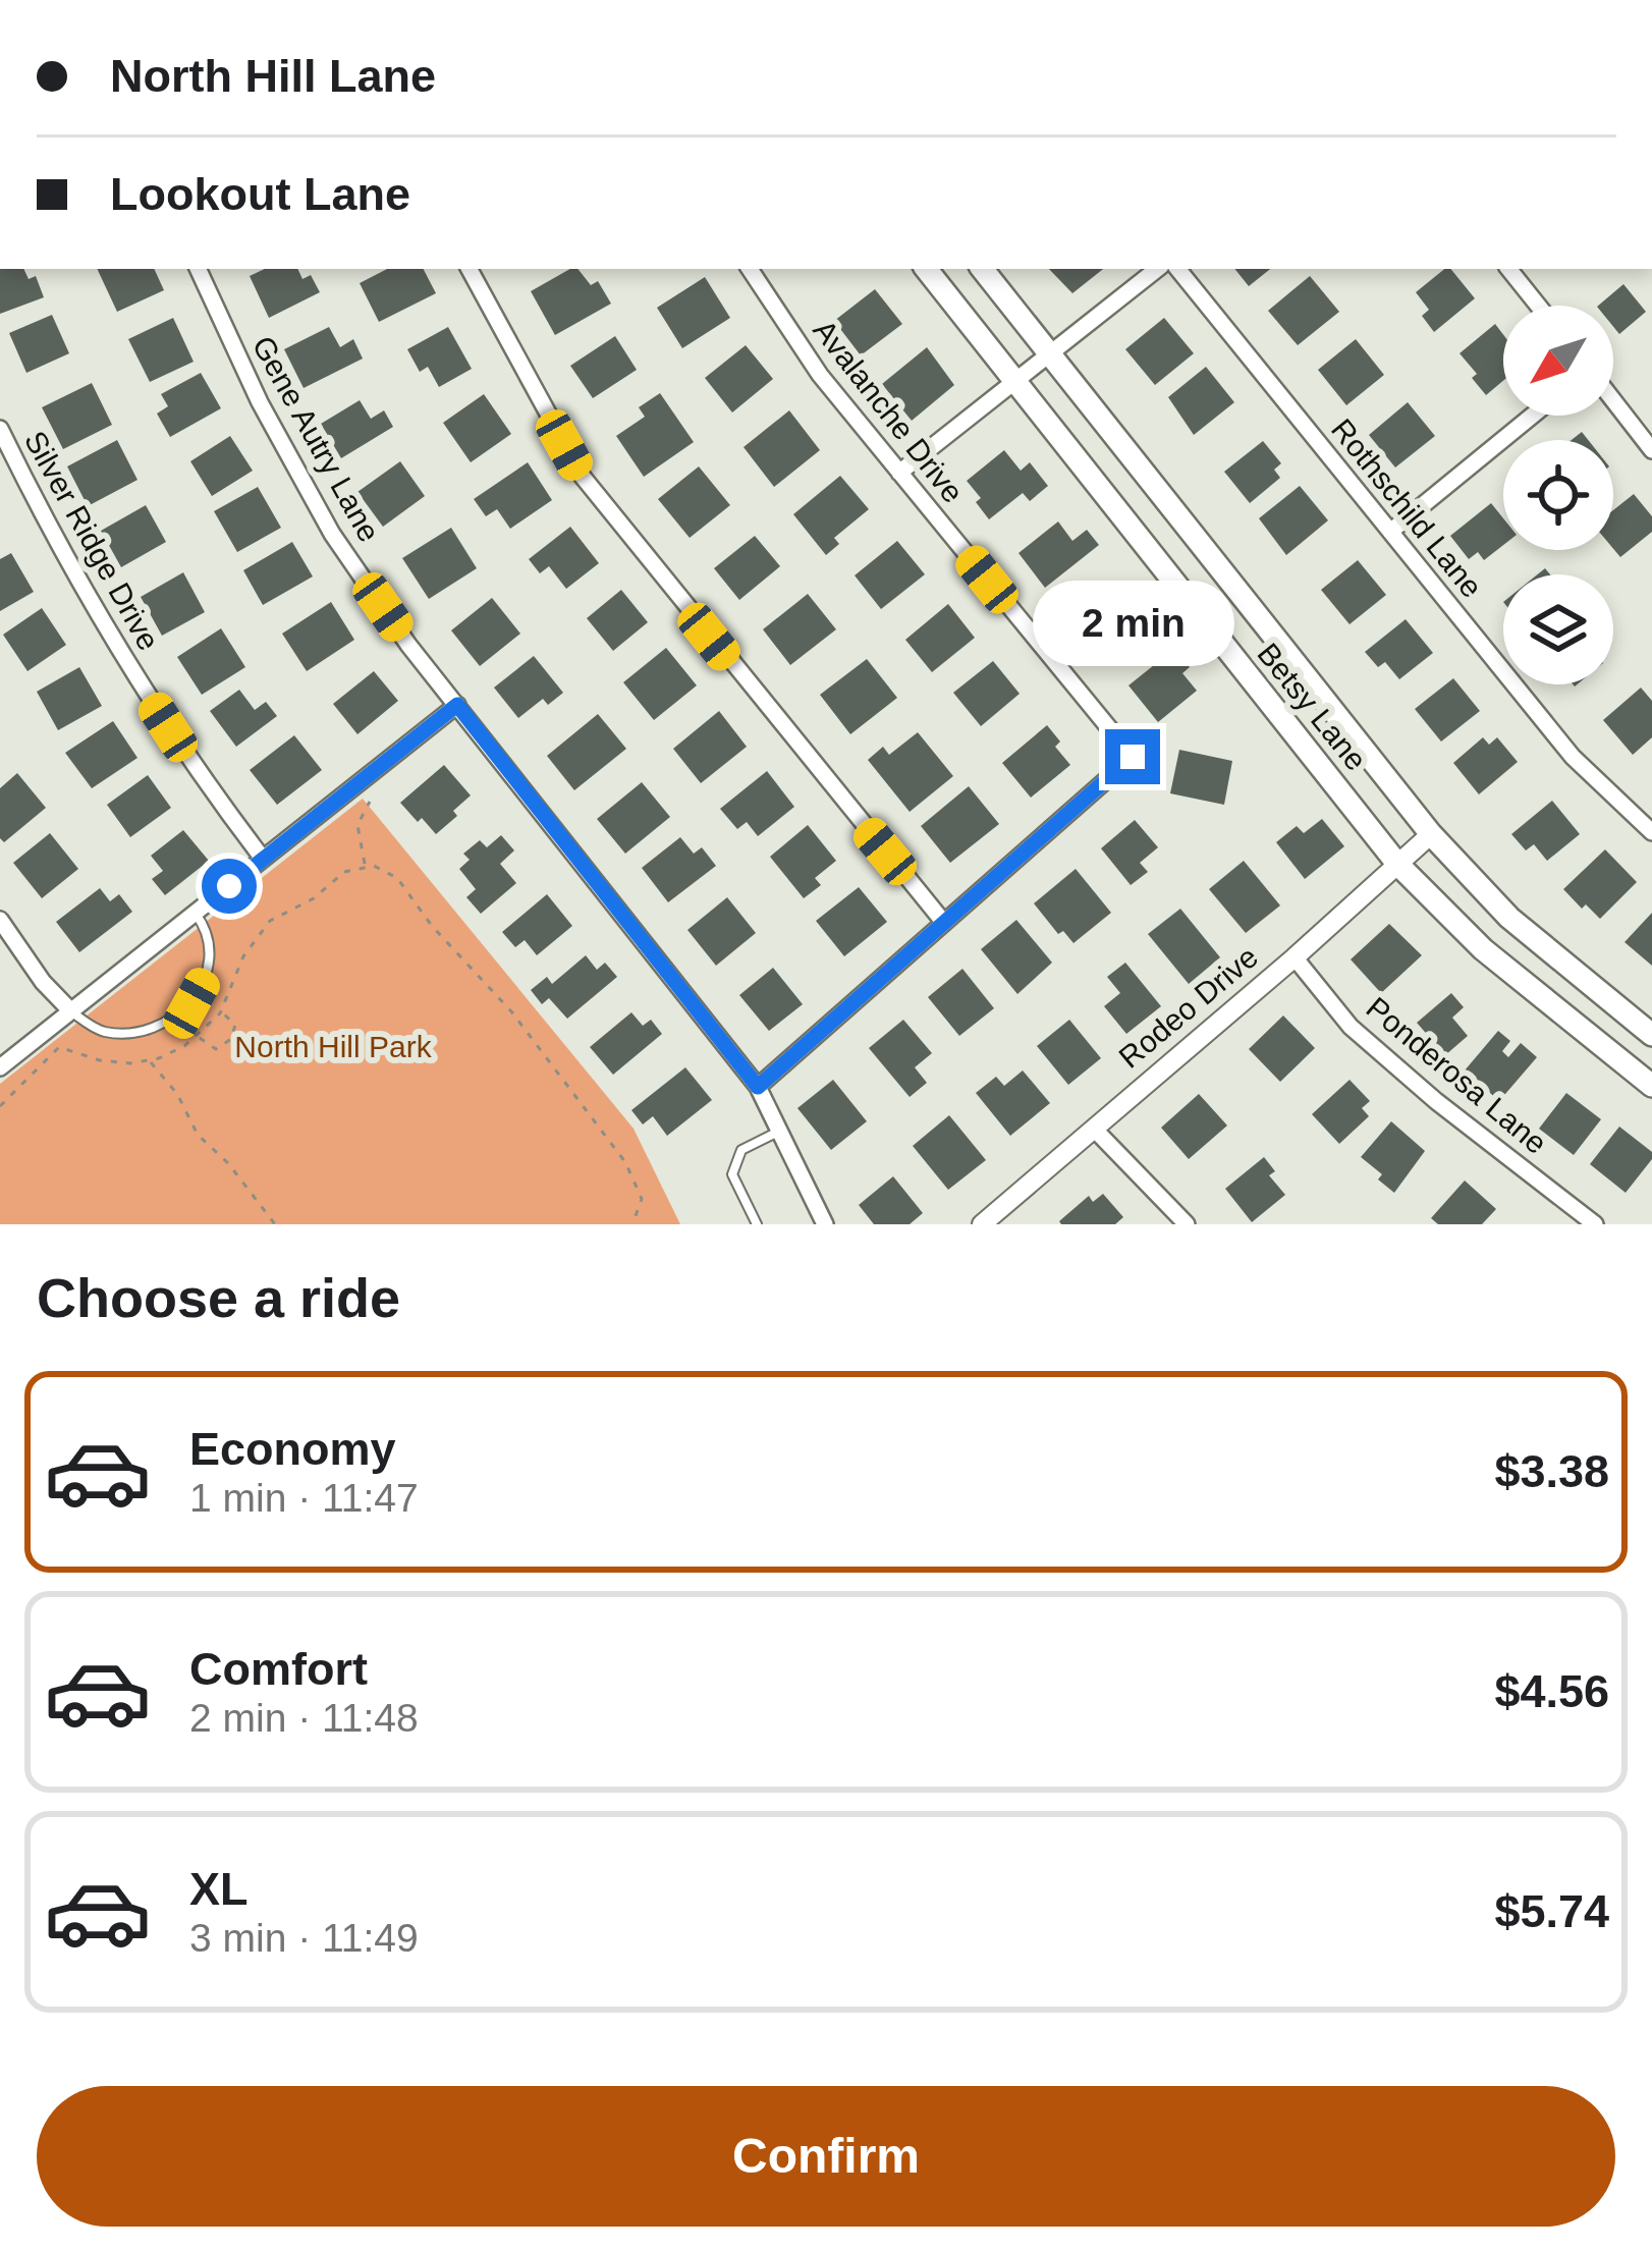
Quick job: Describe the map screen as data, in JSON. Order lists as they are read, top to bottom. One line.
{"streets":{"main road":["Betsy Lane"],"street":["Avalanche Drive","Gene Autry Lane","Rothschild Lane","Silver Ridge Drive","Rodeo Drive","Ponderosa Lane"]},"crossings":[["Betsy Lane","Rodeo Drive"],["Rodeo Drive","Ponderosa Lane"]],"parks":["North Hill Park"],"north":"bottom left","page":{"banner":["North Hill Lane","Lookout Lane"],"bubble":"2 min","heading":"Choose a ride","list":[{"name":"Economy","note":"1 min · 11:47","value":"$3.38"},{"name":"Comfort","note":"2 min · 11:48","value":"$4.56"},{"name":"XL","note":"3 min · 11:49","value":"$5.74"}],"buttons":"Confirm"}}
